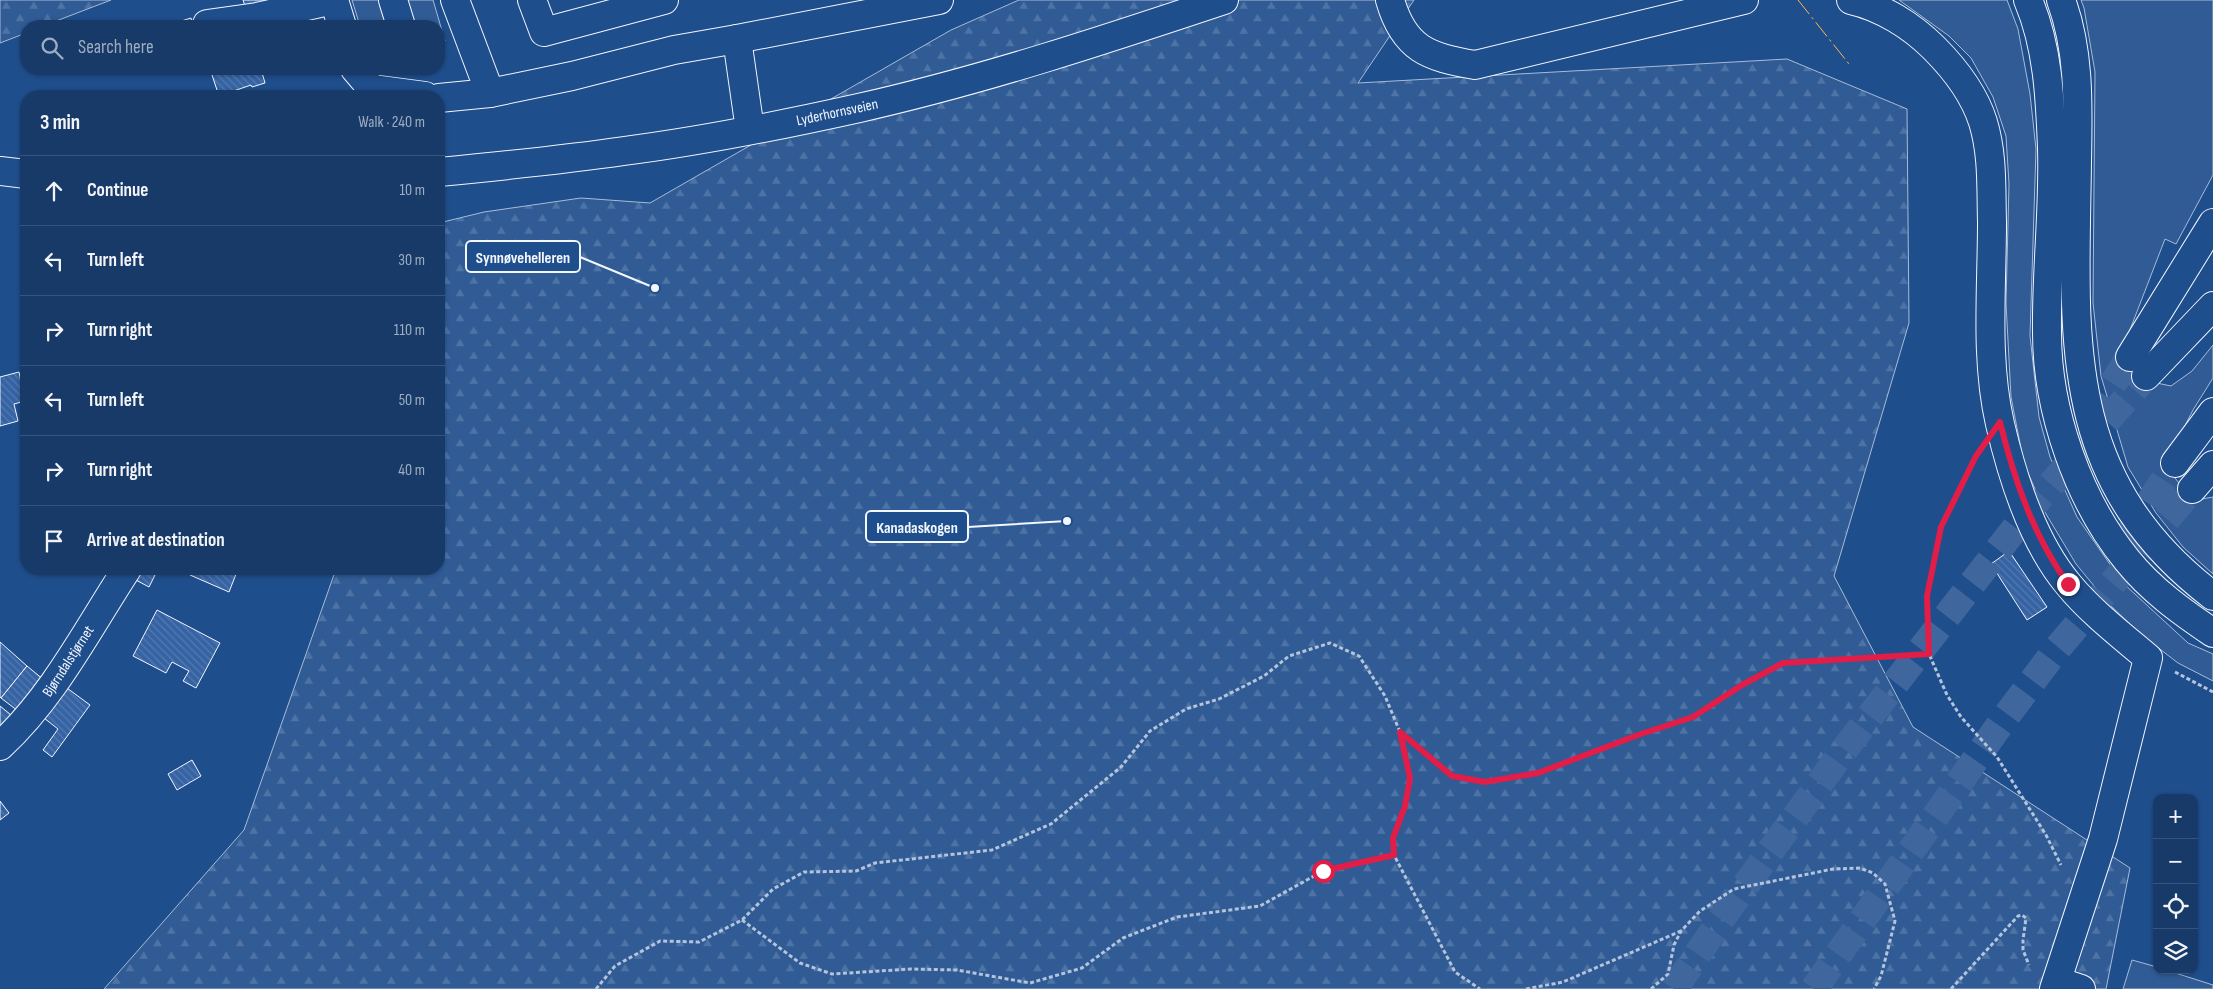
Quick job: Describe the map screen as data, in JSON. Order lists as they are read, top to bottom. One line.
{"streets":{"main road":["Lyderhornsveien","Bjørndalstjørnet"]},"places":["Synnøvehelleren","Kanadaskogen"],"page":{"search":"Search here","heading":["3 min","Walk · 240 m"],"list":[["Continue","10 m"],["Turn left","30 m"],["Turn right","110 m"],["Turn left","50 m"],["Turn right","40 m"],"Arrive at destination"],"map_buttons":["+","−"]}}
